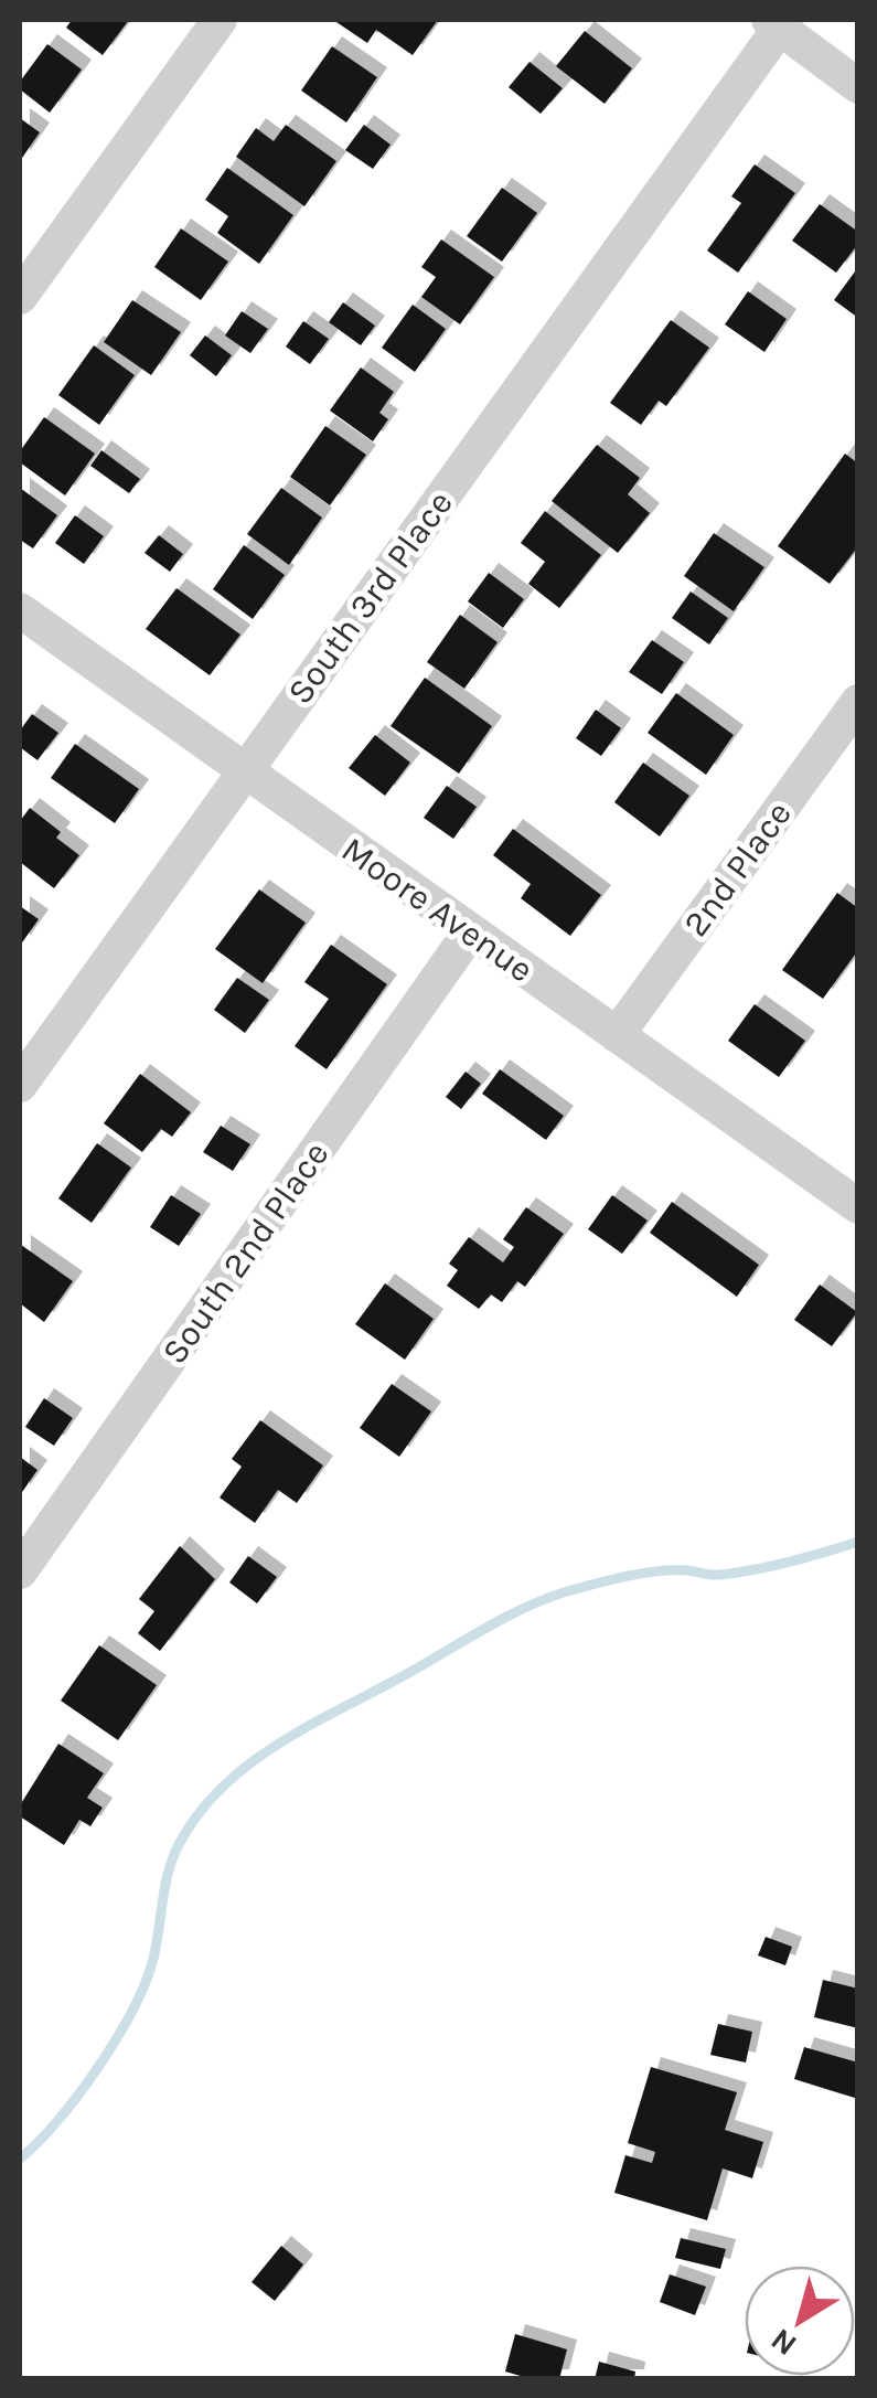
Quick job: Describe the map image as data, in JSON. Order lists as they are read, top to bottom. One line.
{"streets":{"street":["South 3rd Place","2nd Place","Moore Avenue","South 2nd Place"]},"crossings":[["South 3rd Place","Moore Avenue"],["2nd Place","Moore Avenue"],["Moore Avenue","South 2nd Place"]],"north":"bottom left"}
